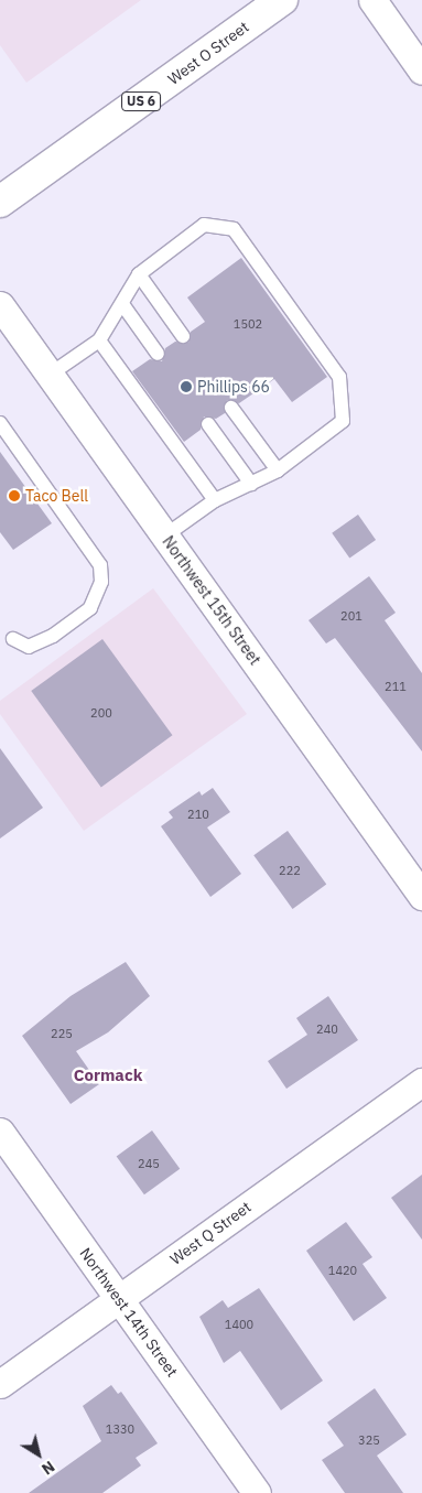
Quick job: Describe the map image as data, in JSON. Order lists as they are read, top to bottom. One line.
{"streets":{"main road":["West O Street","US 6"],"street":["Northwest 15th Street","West Q Street","Northwest 14th Street"]},"crossings":[["West Q Street","Northwest 14th Street"]],"districts":["Cormack"],"places":["Phillips 66","Taco Bell"],"house_numbers":["1502","201","211","200","210","222","240","225","245","1420","1400","1330","325"],"north":"bottom right"}
